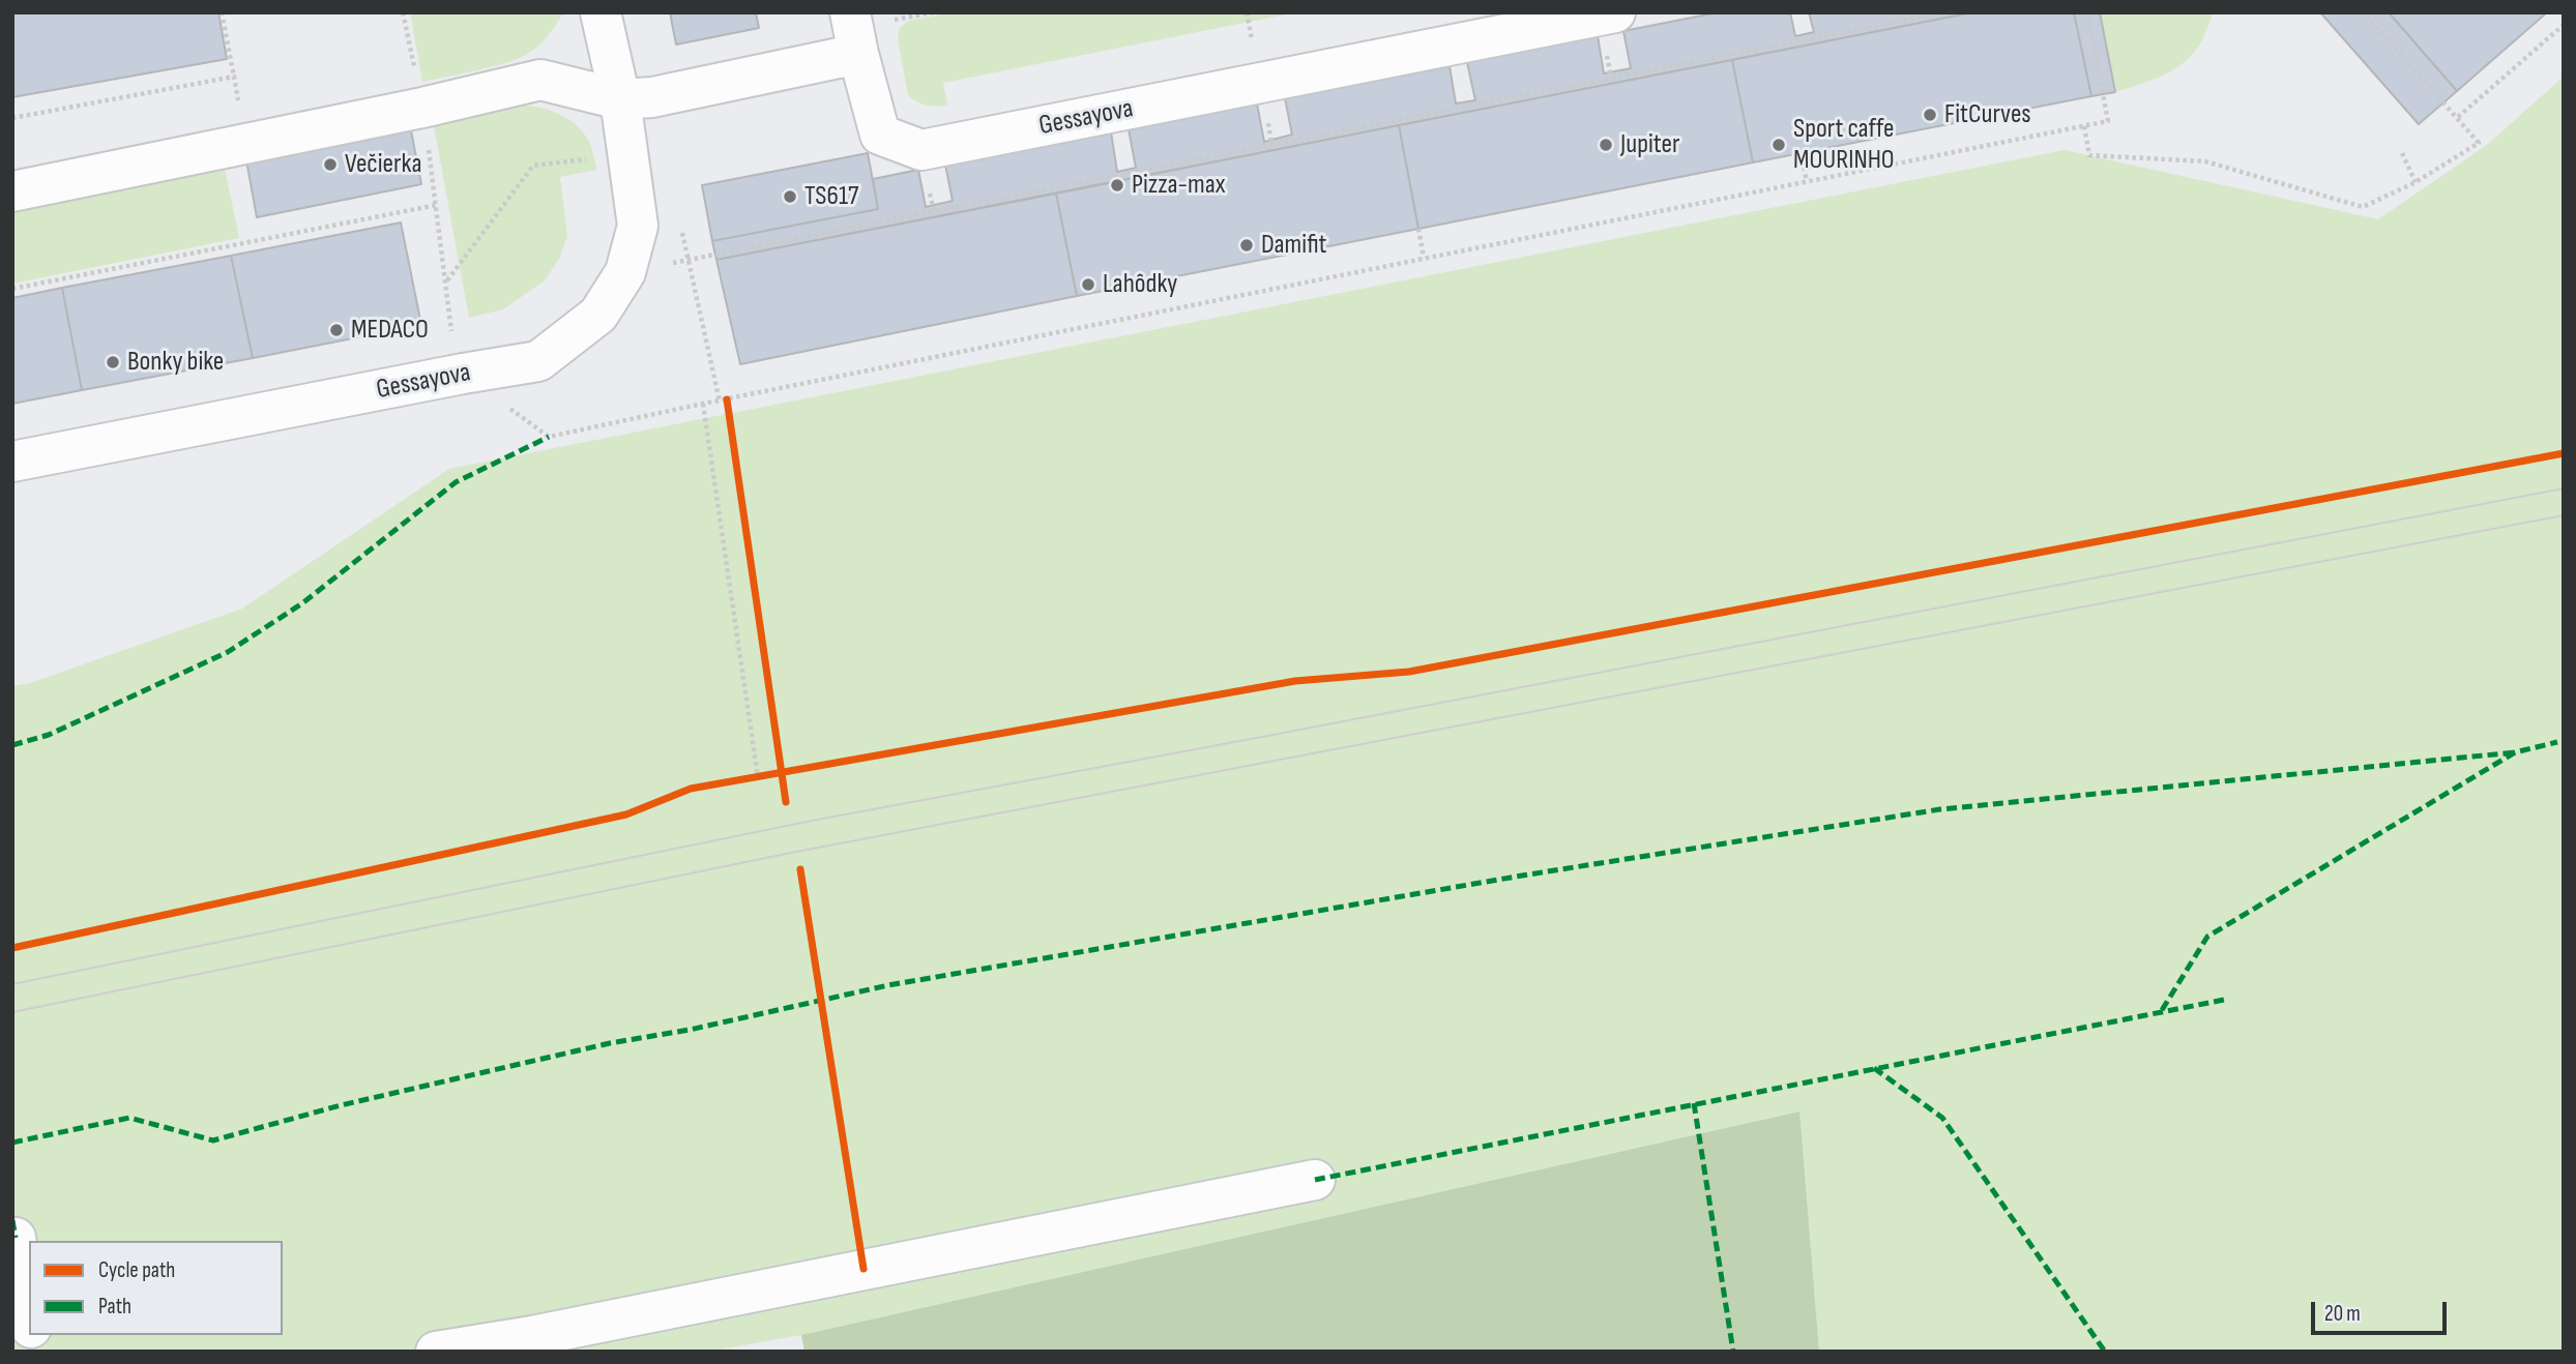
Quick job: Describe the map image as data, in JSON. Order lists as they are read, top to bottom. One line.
{"streets":{"street":["Gessayova"]},"places":["FitCurves","Jupiter","Sport caffe MOURINHO","Večierka","Pizza-max","TS617","Damifit","Lahôdky","MEDACO","Bonky bike"],"legend":["Cycle path","Path"],"scale_bar":"20 m"}
